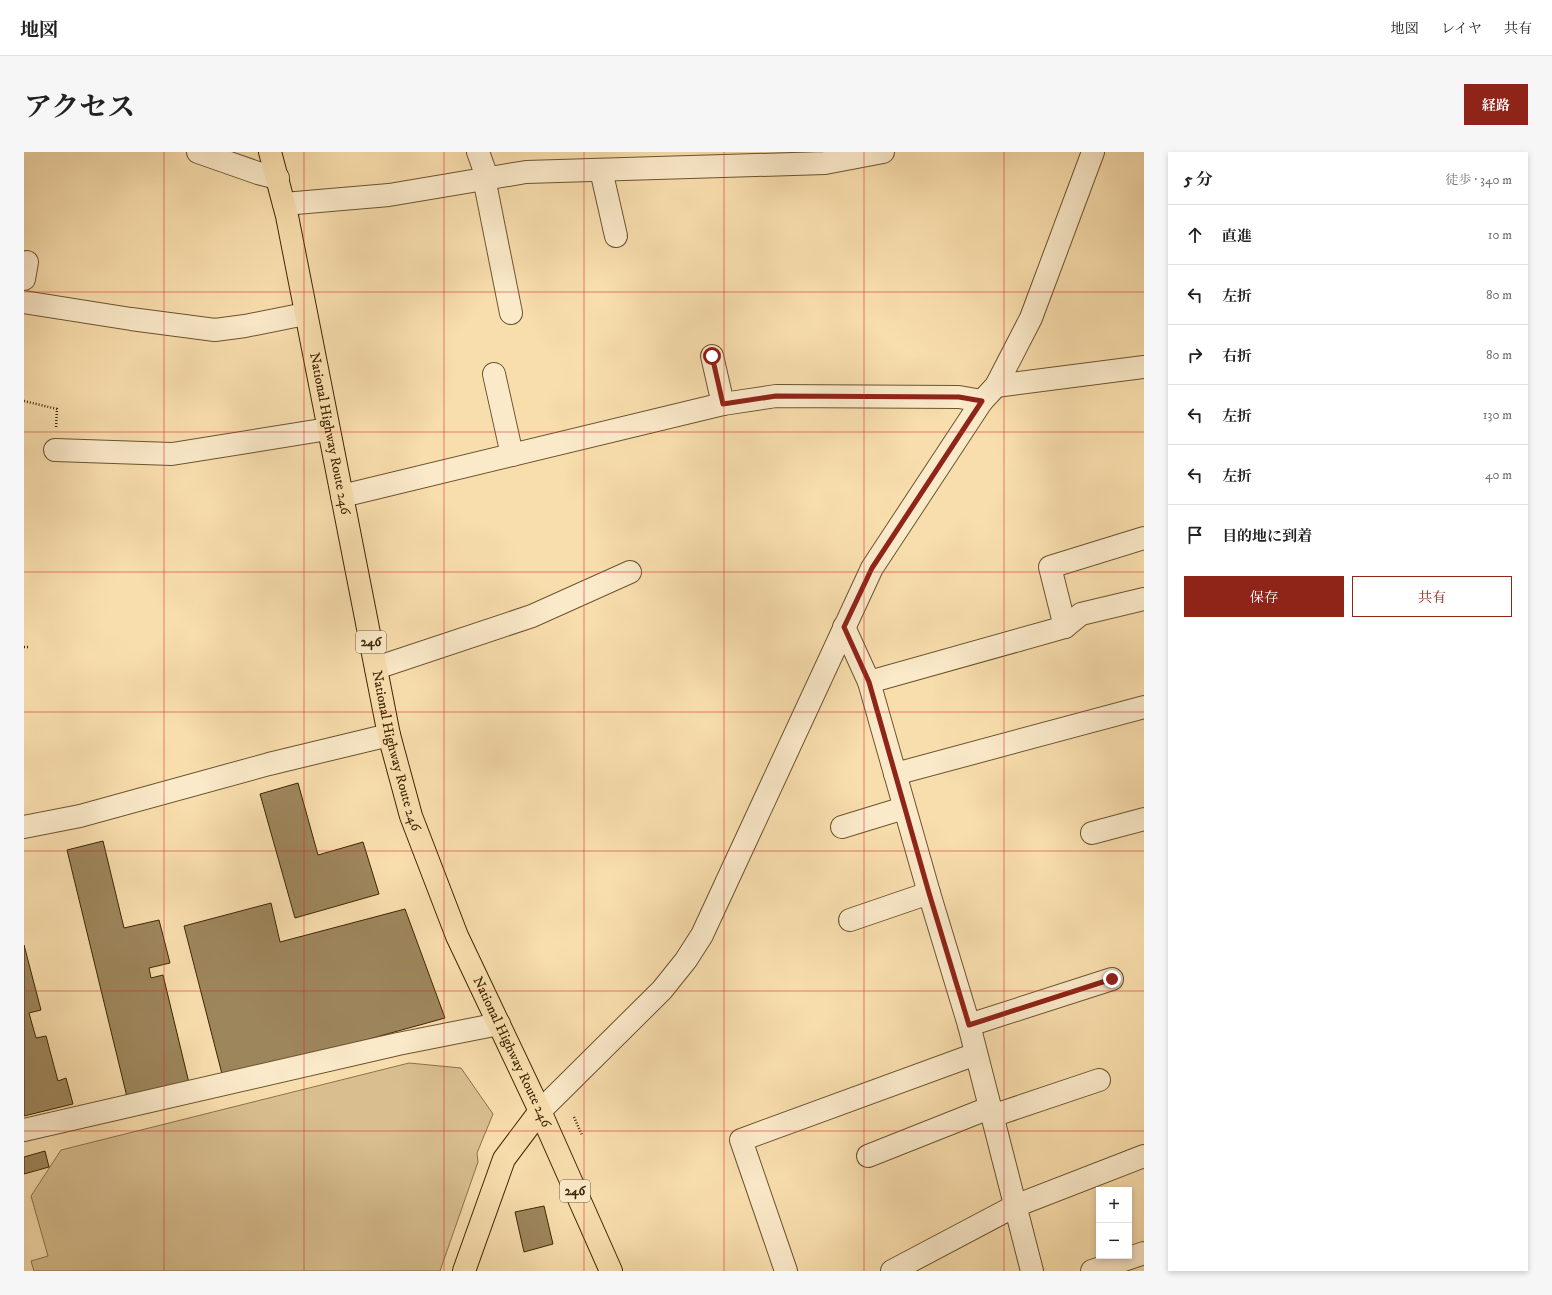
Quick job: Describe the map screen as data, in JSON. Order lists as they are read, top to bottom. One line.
{"streets":{"main road":["National Highway Route 246","246"]},"page":{"header":"地図","nav":["地図","レイヤ","共有"],"title":"アクセス","buttons":["経路",["保存","共有"]],"heading":["5 分","徒歩 · 340 m"],"list":[["直進","10 m"],["左折","80 m"],["右折","80 m"],["左折","130 m"],["左折","40 m"],"目的地に到着"],"map_buttons":["+","−"]}}
